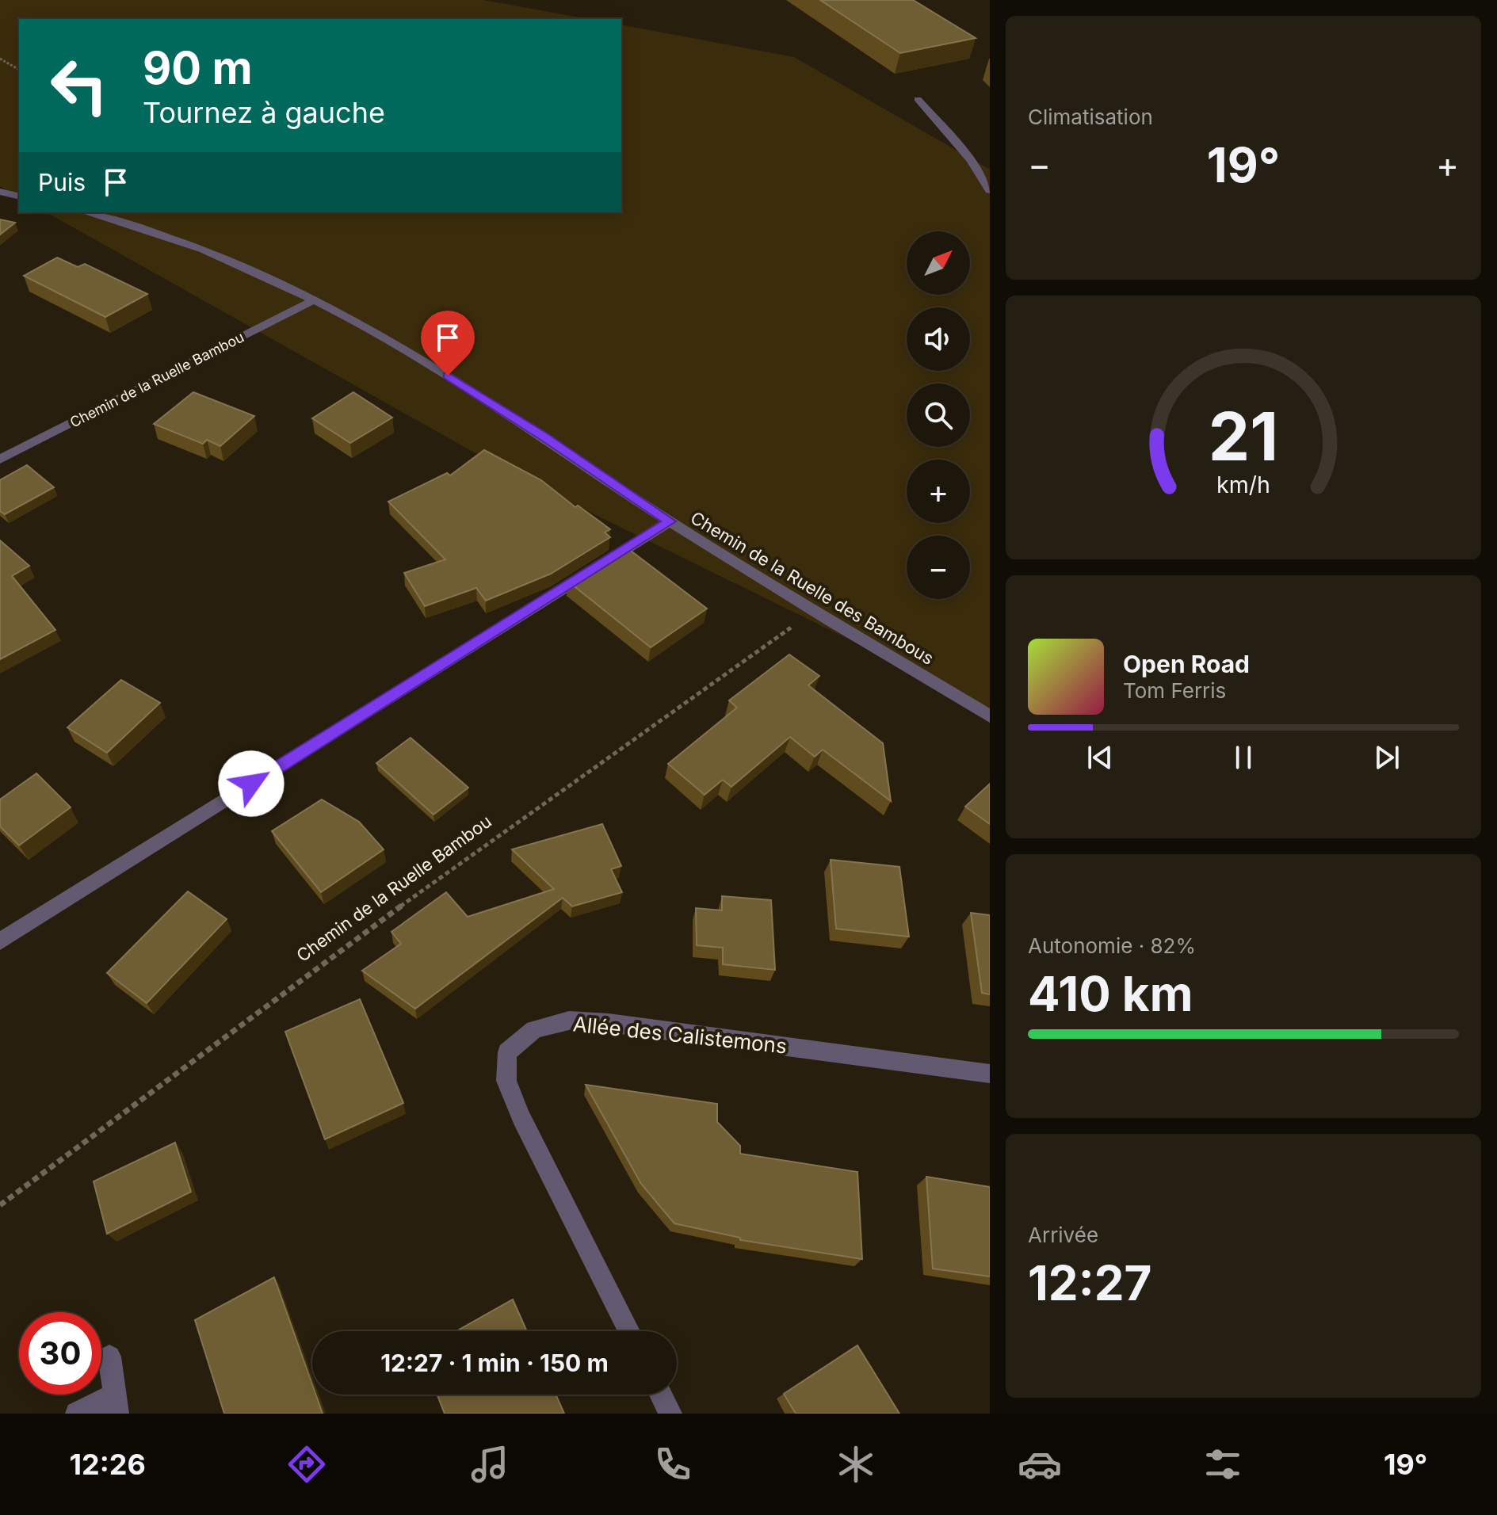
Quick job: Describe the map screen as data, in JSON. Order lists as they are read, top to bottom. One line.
{"streets":{"street":["Chemin de la Ruelle Bambou","Chemin de la Ruelle des Bambous","Allée des Calistemons"]},"crossings":[["Chemin de la Ruelle Bambou","Chemin de la Ruelle des Bambous"]],"north":"top right","page":{"tile":["Climatisation",["Autonomie · 82%","410 km"],["Arrivée","12:27"]],"turn":["90 m","Tournez à gauche"],"heat":["−","19°","+"],"then":"Puis","map_buttons":["+","−"],"song":["Open Road","Tom Ferris"],"limit":"30","trip":"12:27 · 1 min · 150 m","tabs":["12:26","19°"],"gauge":["21","km/h"]}}
